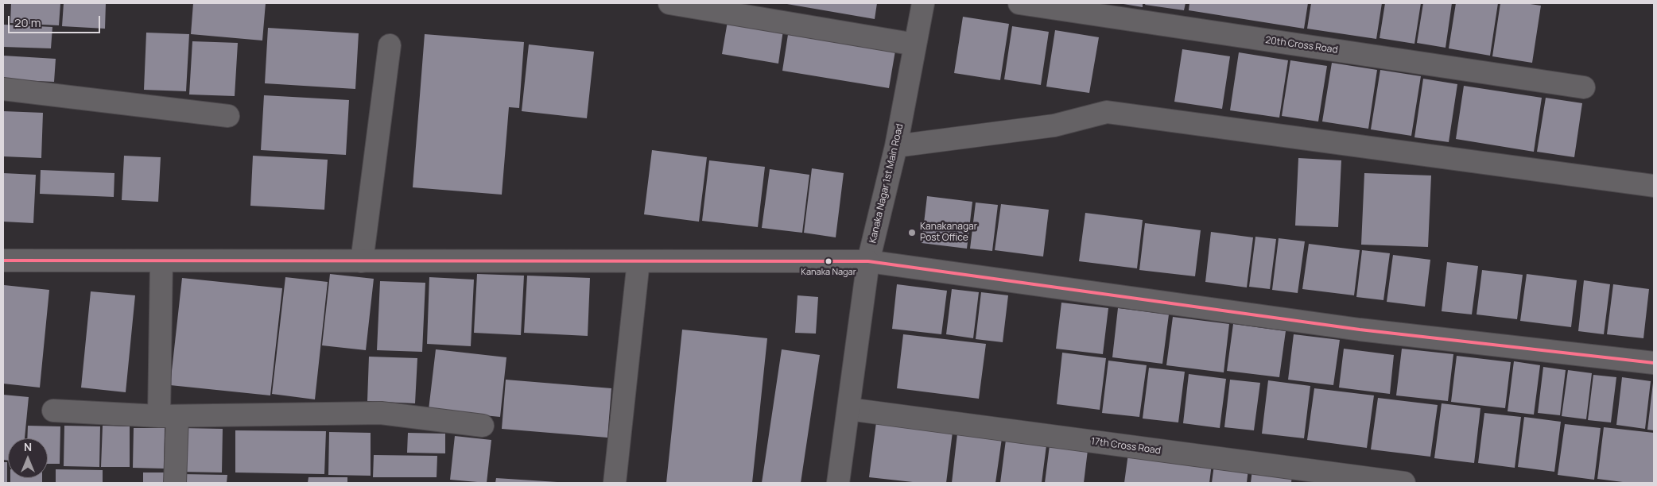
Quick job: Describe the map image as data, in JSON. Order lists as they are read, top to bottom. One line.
{"streets":{"street":["20th Cross Road","Kanaka Nagar 1st Main Road","17th Cross Road"]},"crossings":[["Kanaka Nagar 1st Main Road","17th Cross Road"]],"places":["Kanakanagar Post Office","Kanaka Nagar"],"scale_bar":"20 m","north":"top"}
